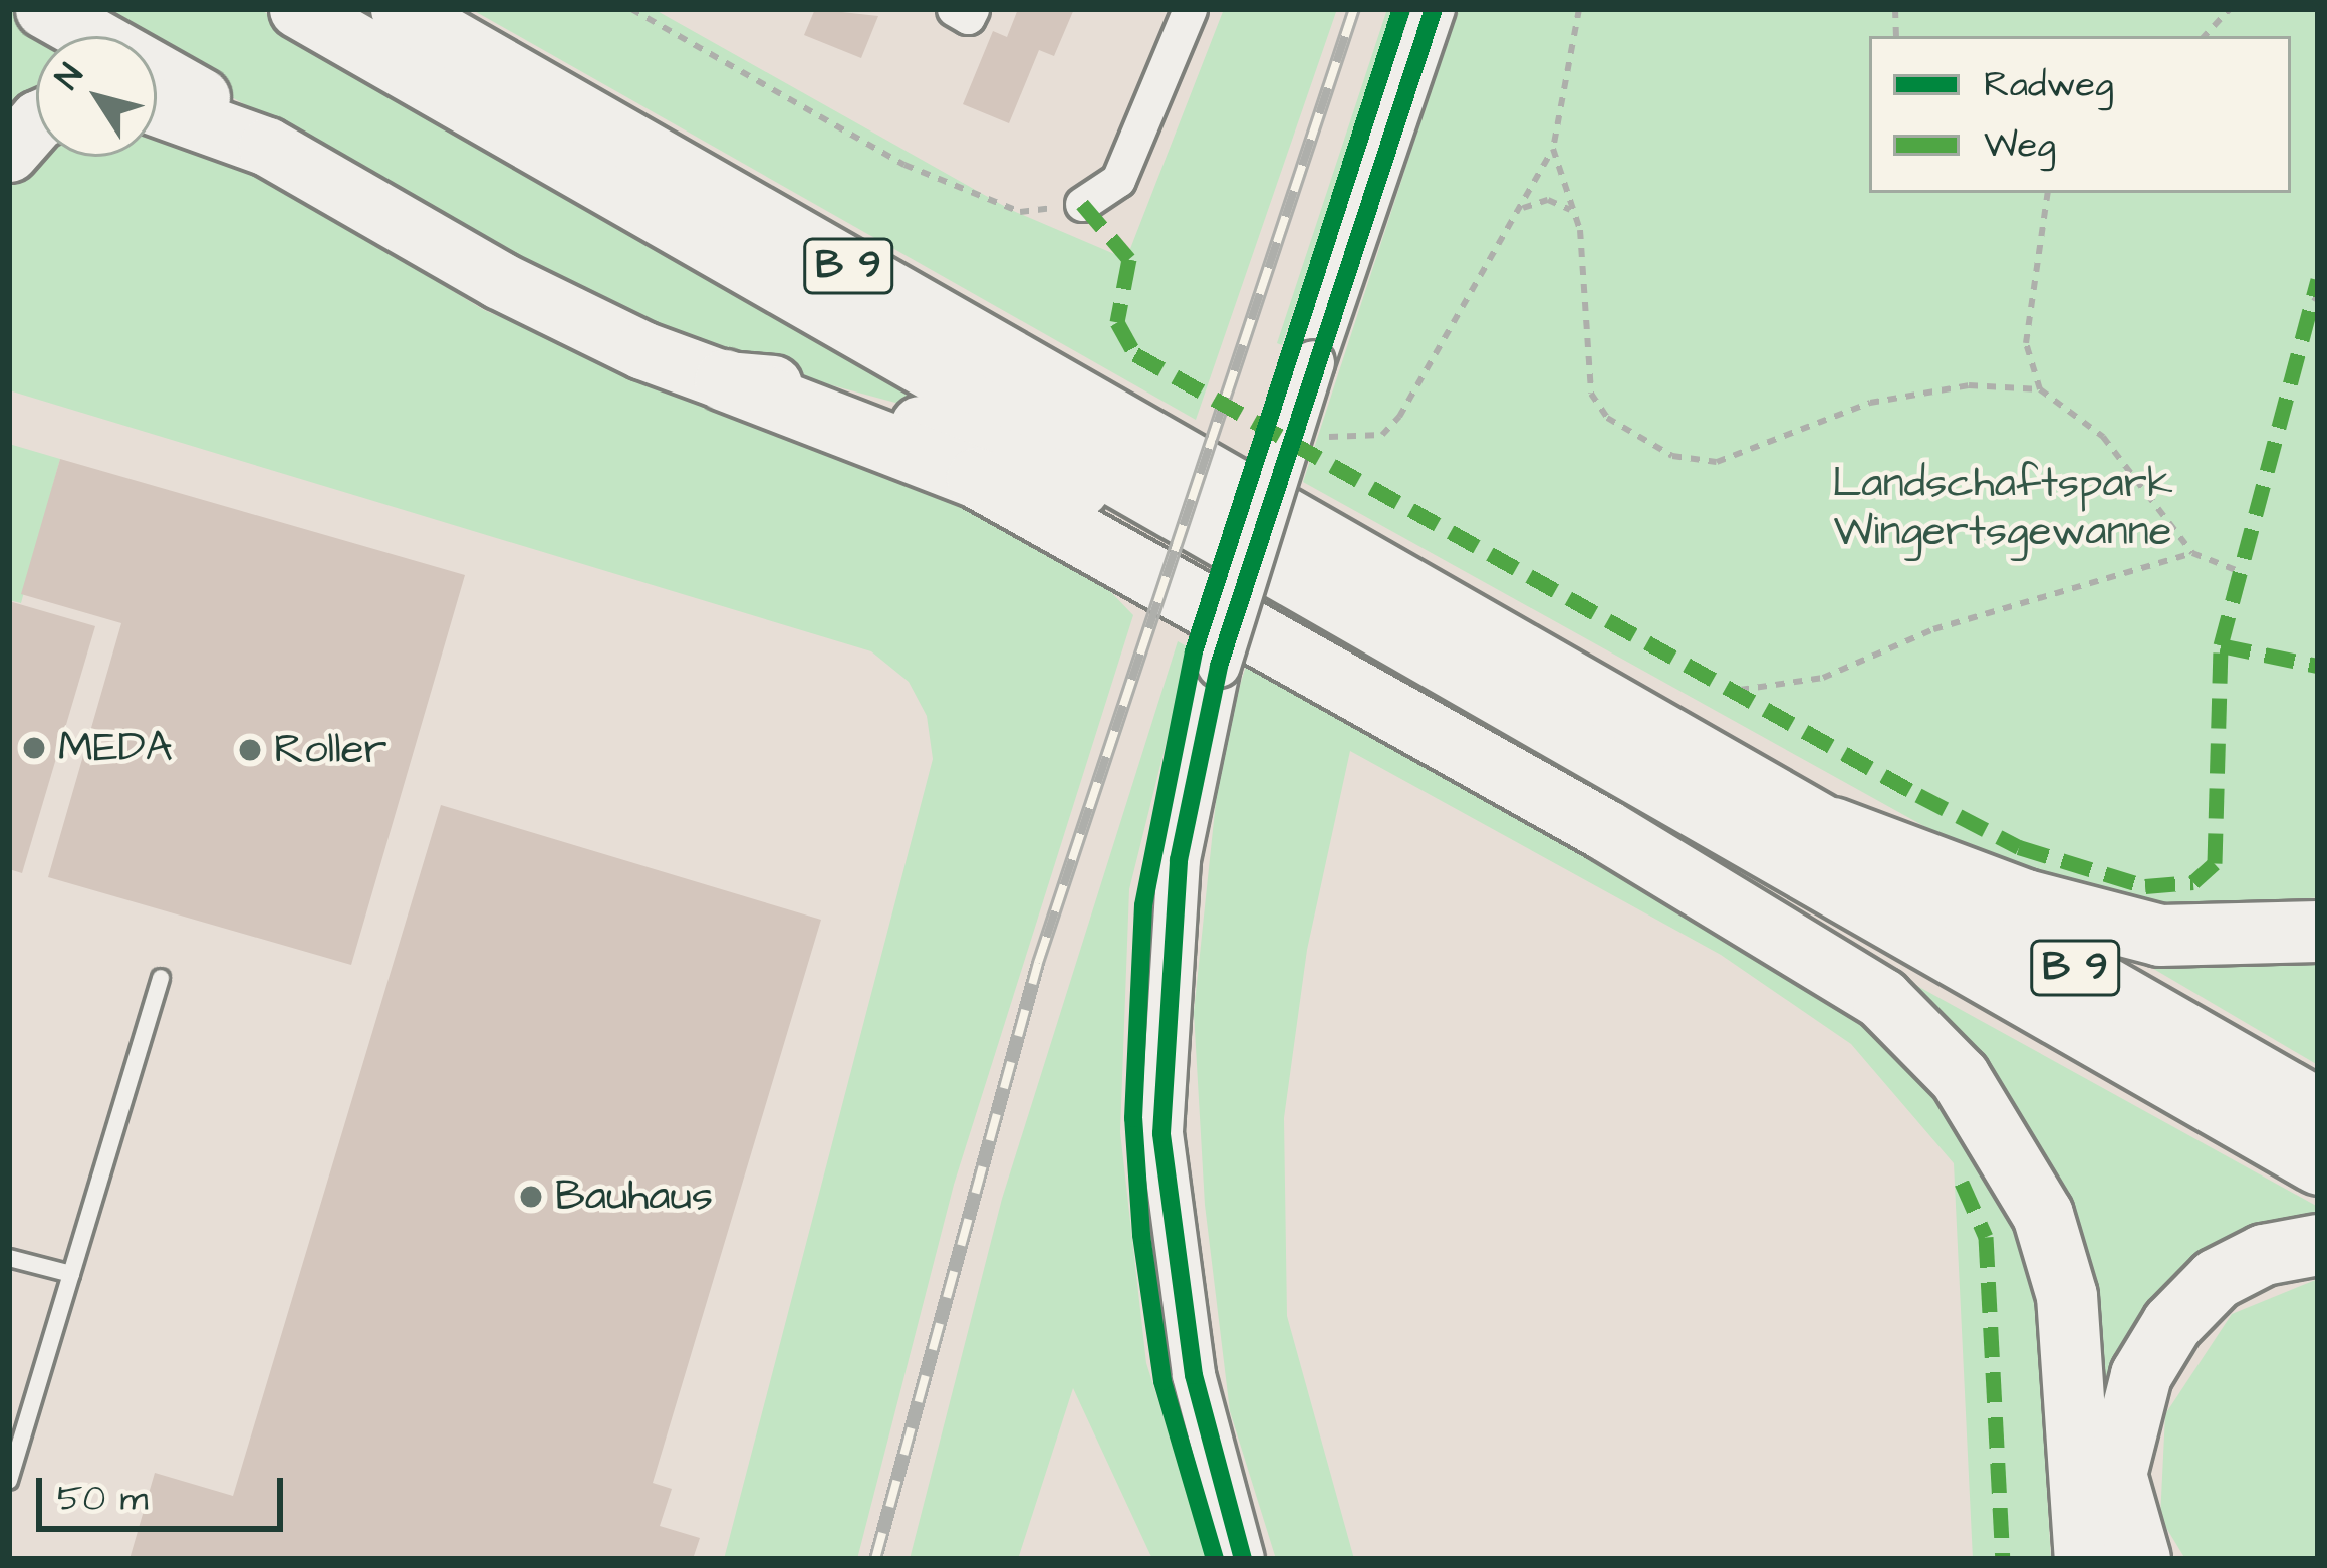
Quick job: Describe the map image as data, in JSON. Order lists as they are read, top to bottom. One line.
{"streets":{"highway":["B 9"]},"parks":["Landschaftspark Wingertsgewanne"],"places":["MEDA","Roller","Bauhaus"],"legend":["Radweg","Weg"],"scale_bar":"50 m","north":"top left"}
